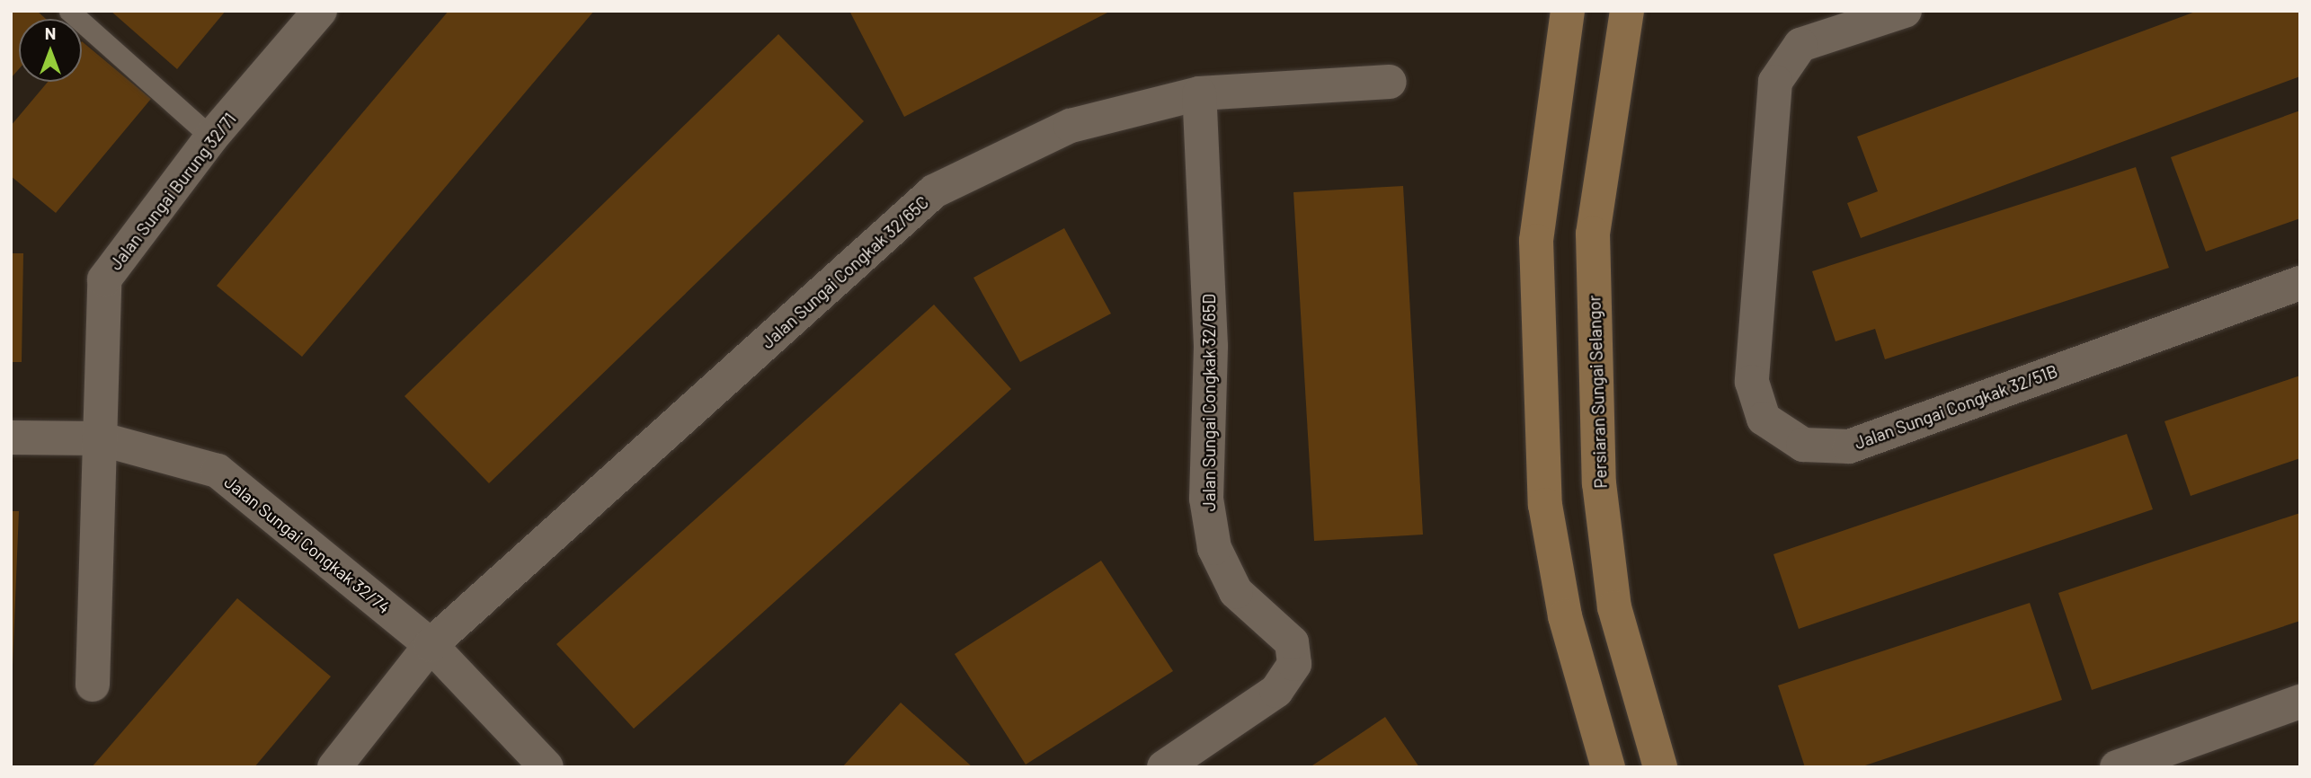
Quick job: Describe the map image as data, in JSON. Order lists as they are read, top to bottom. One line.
{"streets":{"main road":["Persiaran Sungai Selangor"],"street":["Jalan Sungai Burung 32/71","Jalan Sungai Congkak 32/65C","Jalan Sungai Congkak 32/65D","Jalan Sungai Congkak 32/51B","Jalan Sungai Congkak 32/74"]},"crossings":[["Jalan Sungai Burung 32/71","Jalan Sungai Congkak 32/74"],["Jalan Sungai Congkak 32/65C","Jalan Sungai Congkak 32/65D"],["Jalan Sungai Congkak 32/65C","Jalan Sungai Congkak 32/74"]],"north":"top"}
